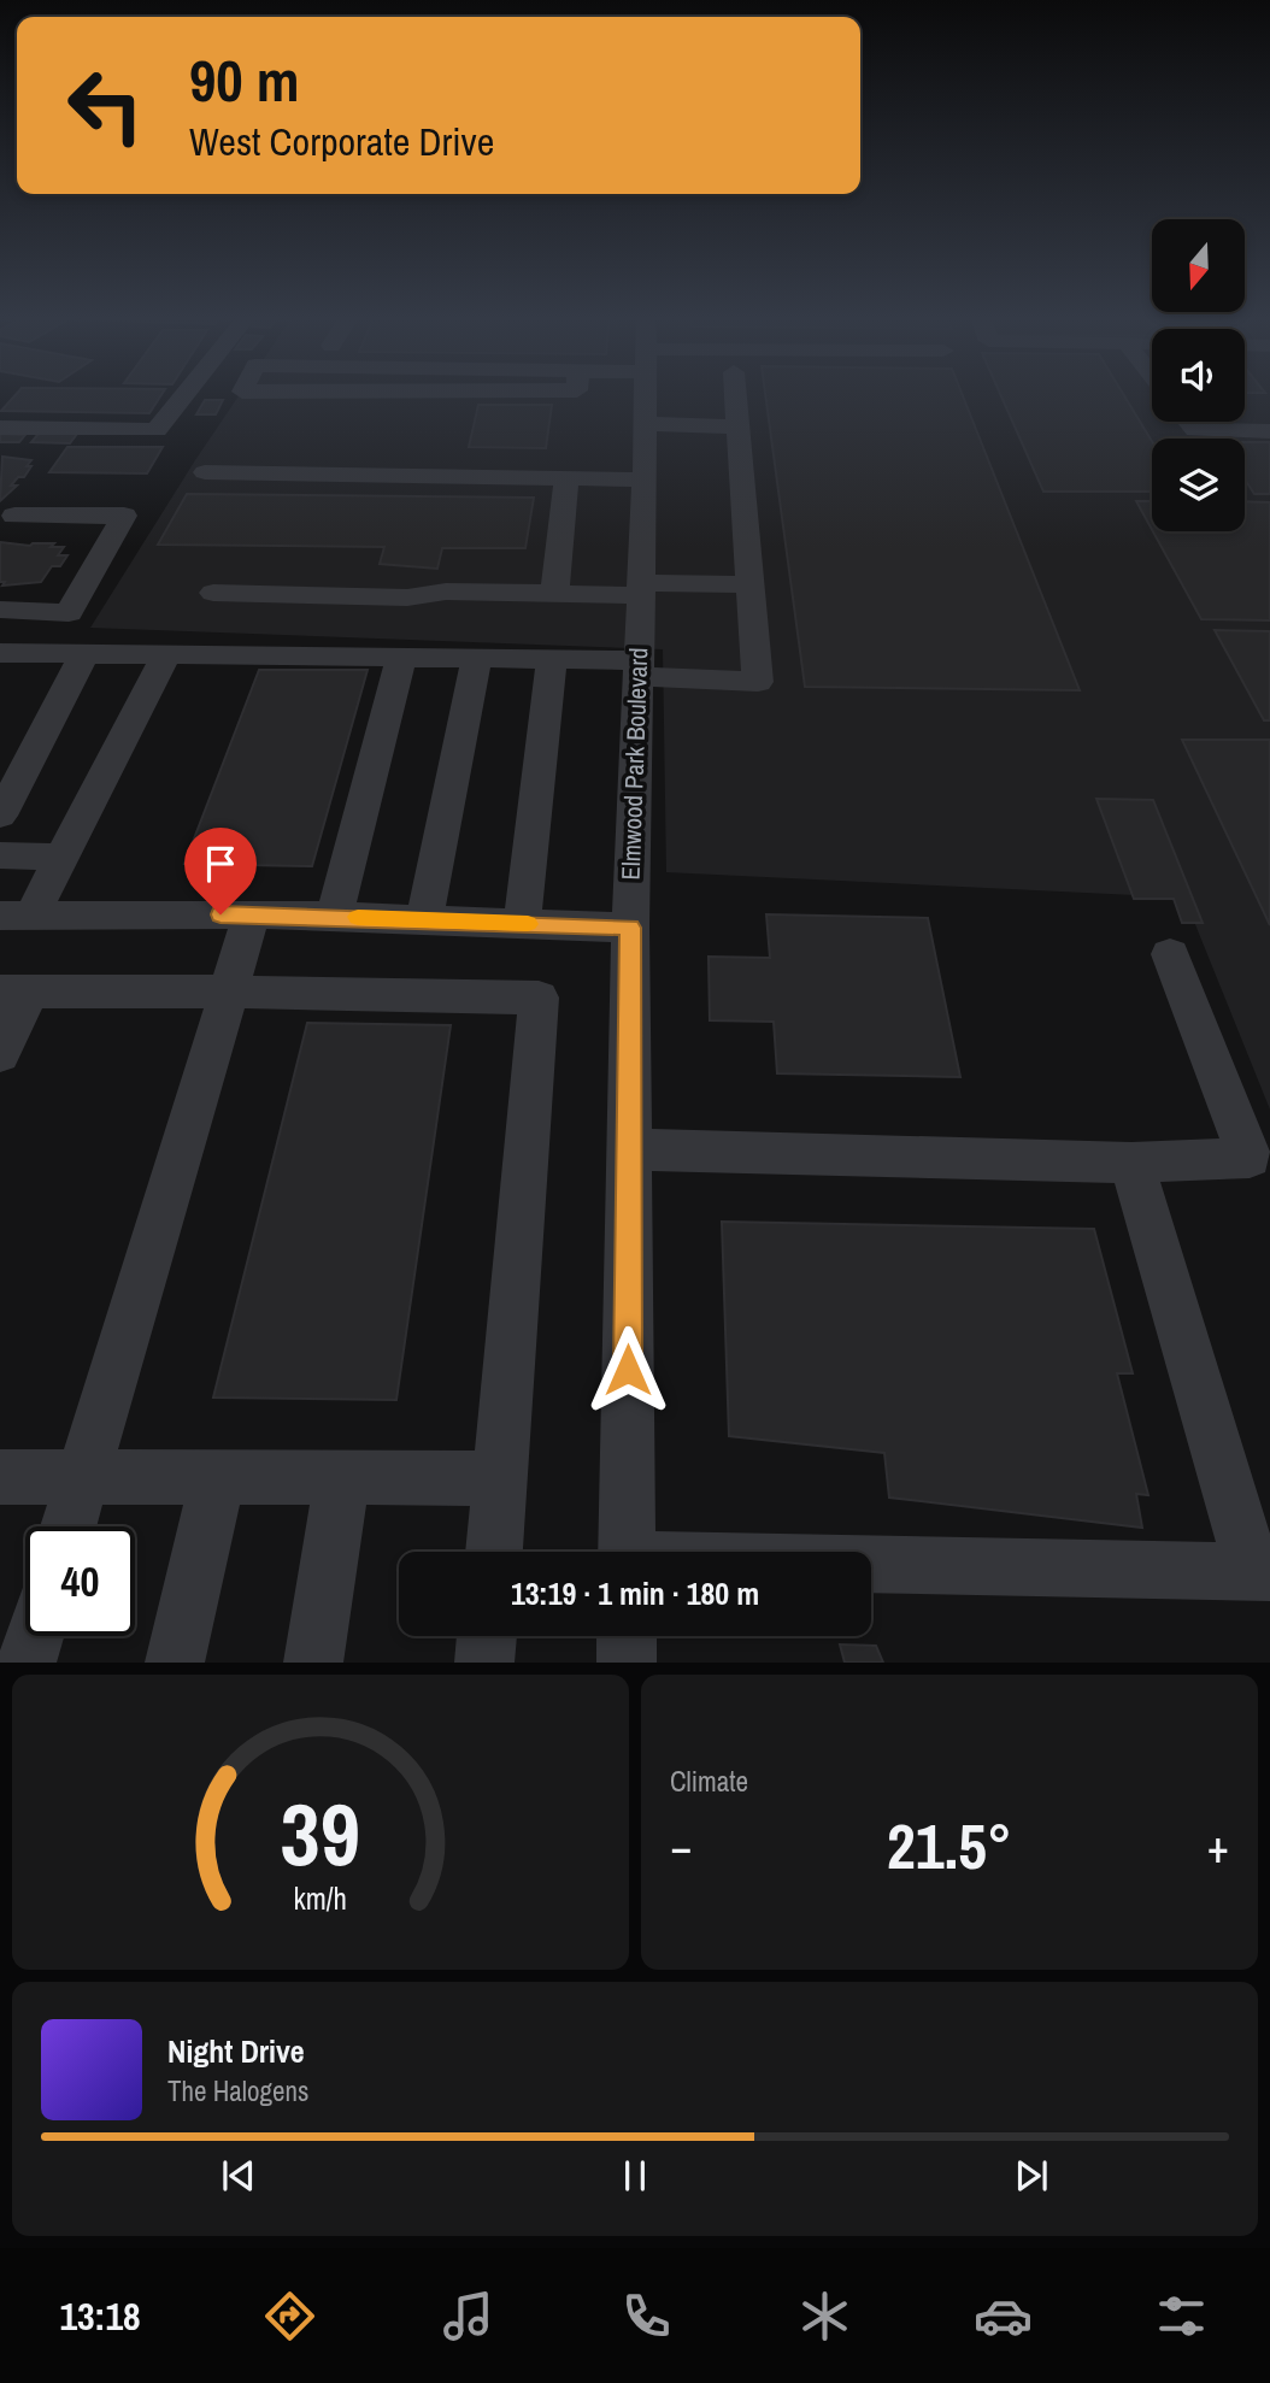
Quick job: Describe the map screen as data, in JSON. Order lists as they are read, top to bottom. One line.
{"streets":{"street":["Elmwood Park Boulevard"]},"north":"bottom","page":{"turn":["90 m","West Corporate Drive"],"limit":"40","trip":"13:19 · 1 min · 180 m","tile":"Climate","heat":["−","21.5°","+"],"song":["Night Drive","The Halogens"],"tabs":"13:18","gauge":["39","km/h"]}}
